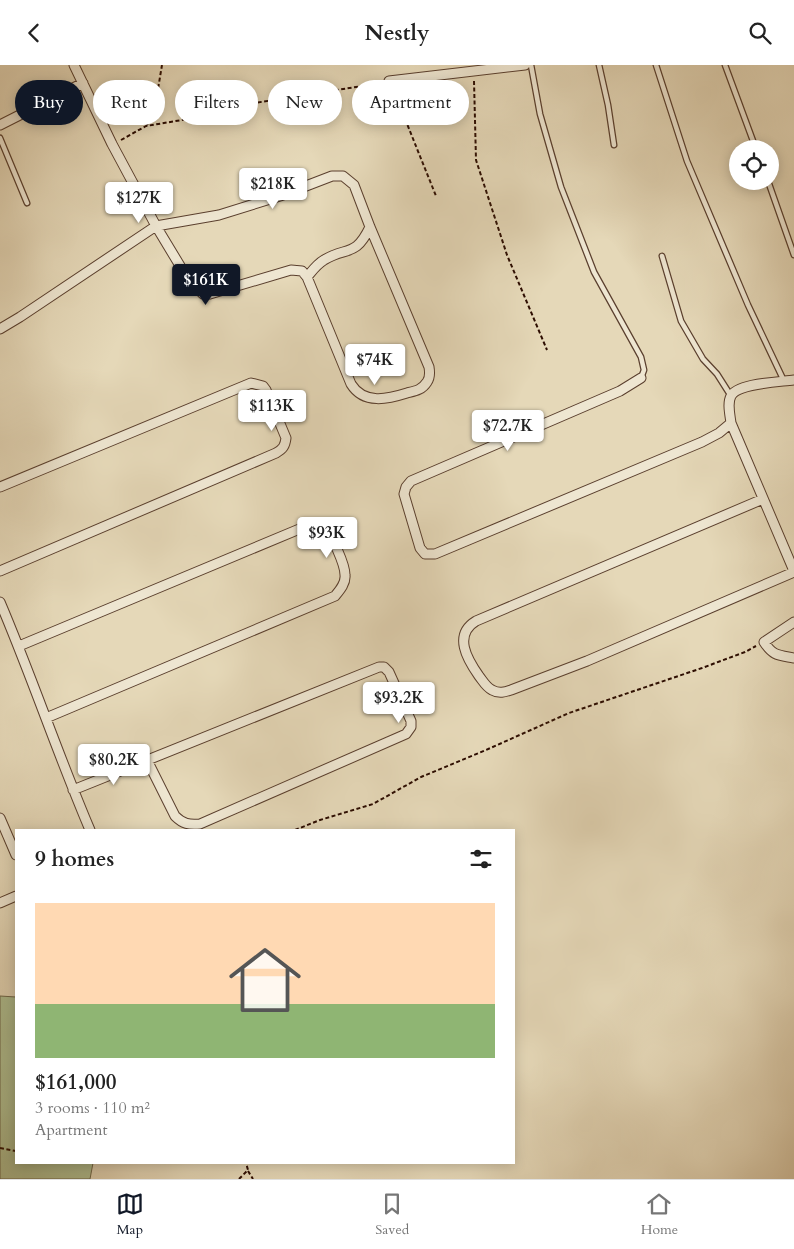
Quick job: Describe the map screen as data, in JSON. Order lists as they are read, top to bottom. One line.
{"page":{"header":"Nestly","chip":["Buy","Rent","Filters","New","Apartment"],"price":["$218K","$127K","$161K","$74K","$113K","$72.7K","$93K","$93.2K","$80.2K"],"heading":"9 homes","list":[{"name":"$161,000","note":"3 rooms · 110 m² · Apartment"}],"tabs":["Map","Saved","Home"]}}
